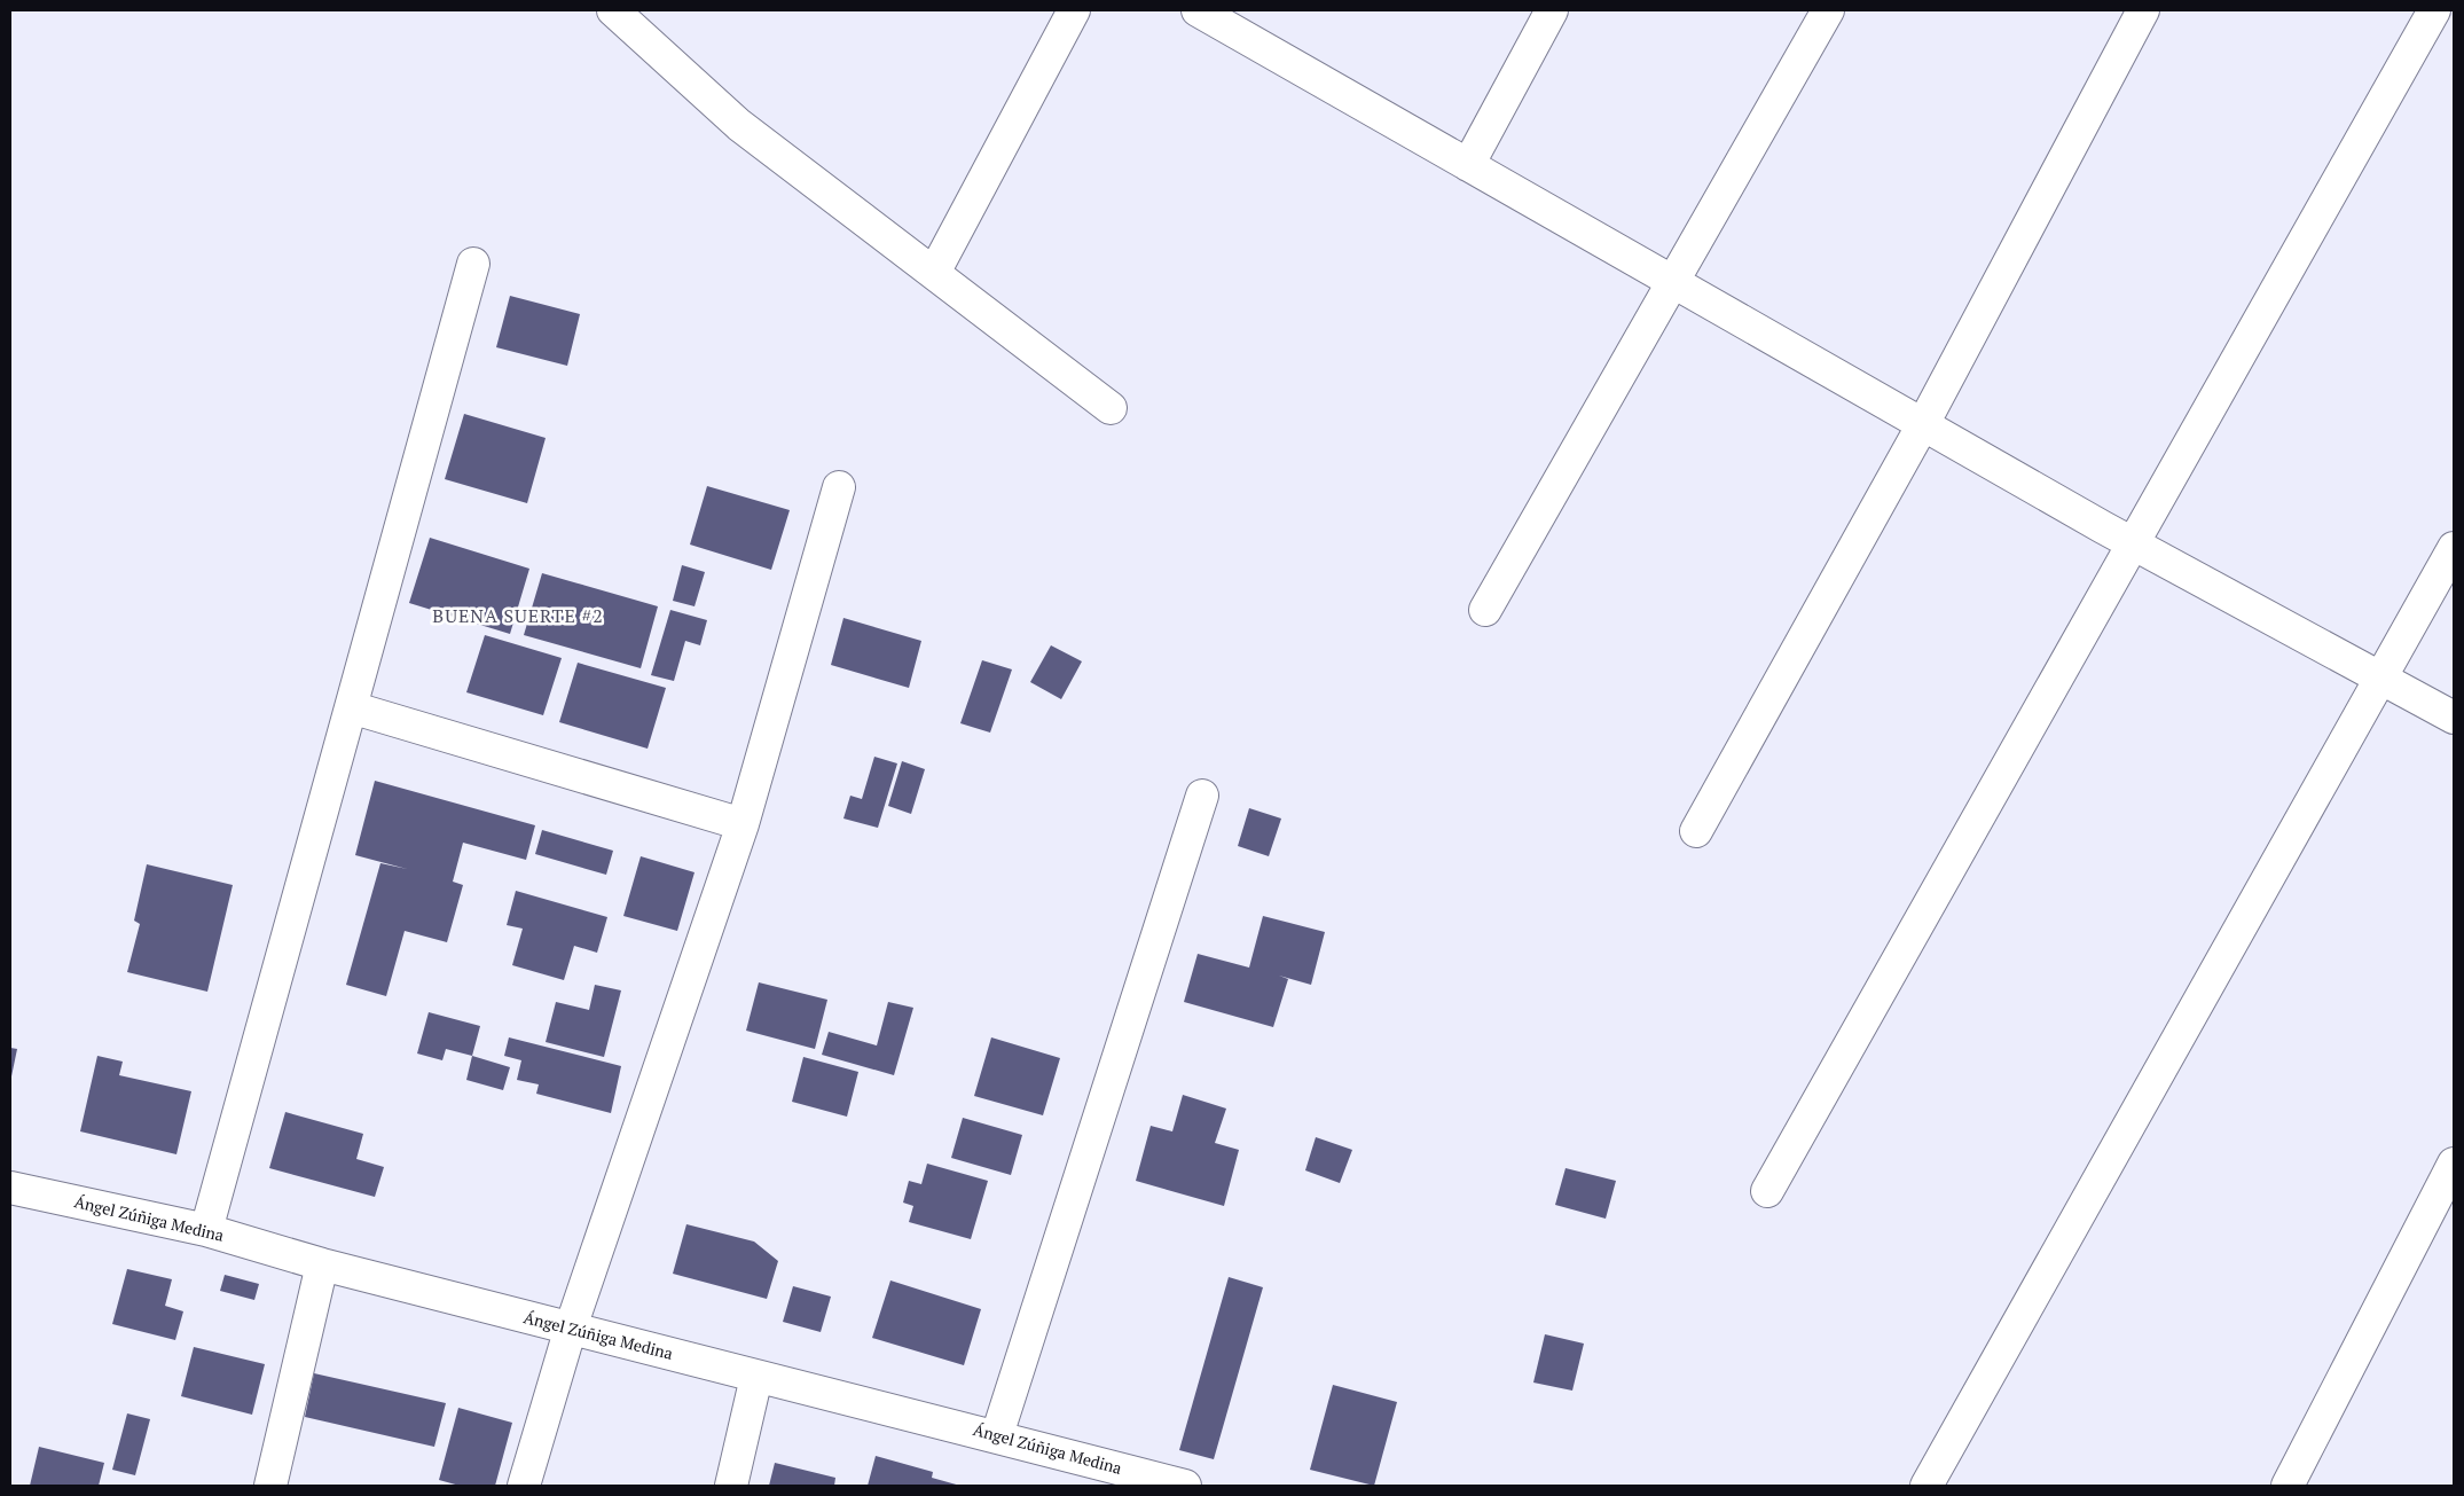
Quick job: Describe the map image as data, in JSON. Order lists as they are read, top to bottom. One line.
{"streets":{"street":["Ángel Zúñiga Medina"]},"districts":["BUENA SUERTE #2"]}
